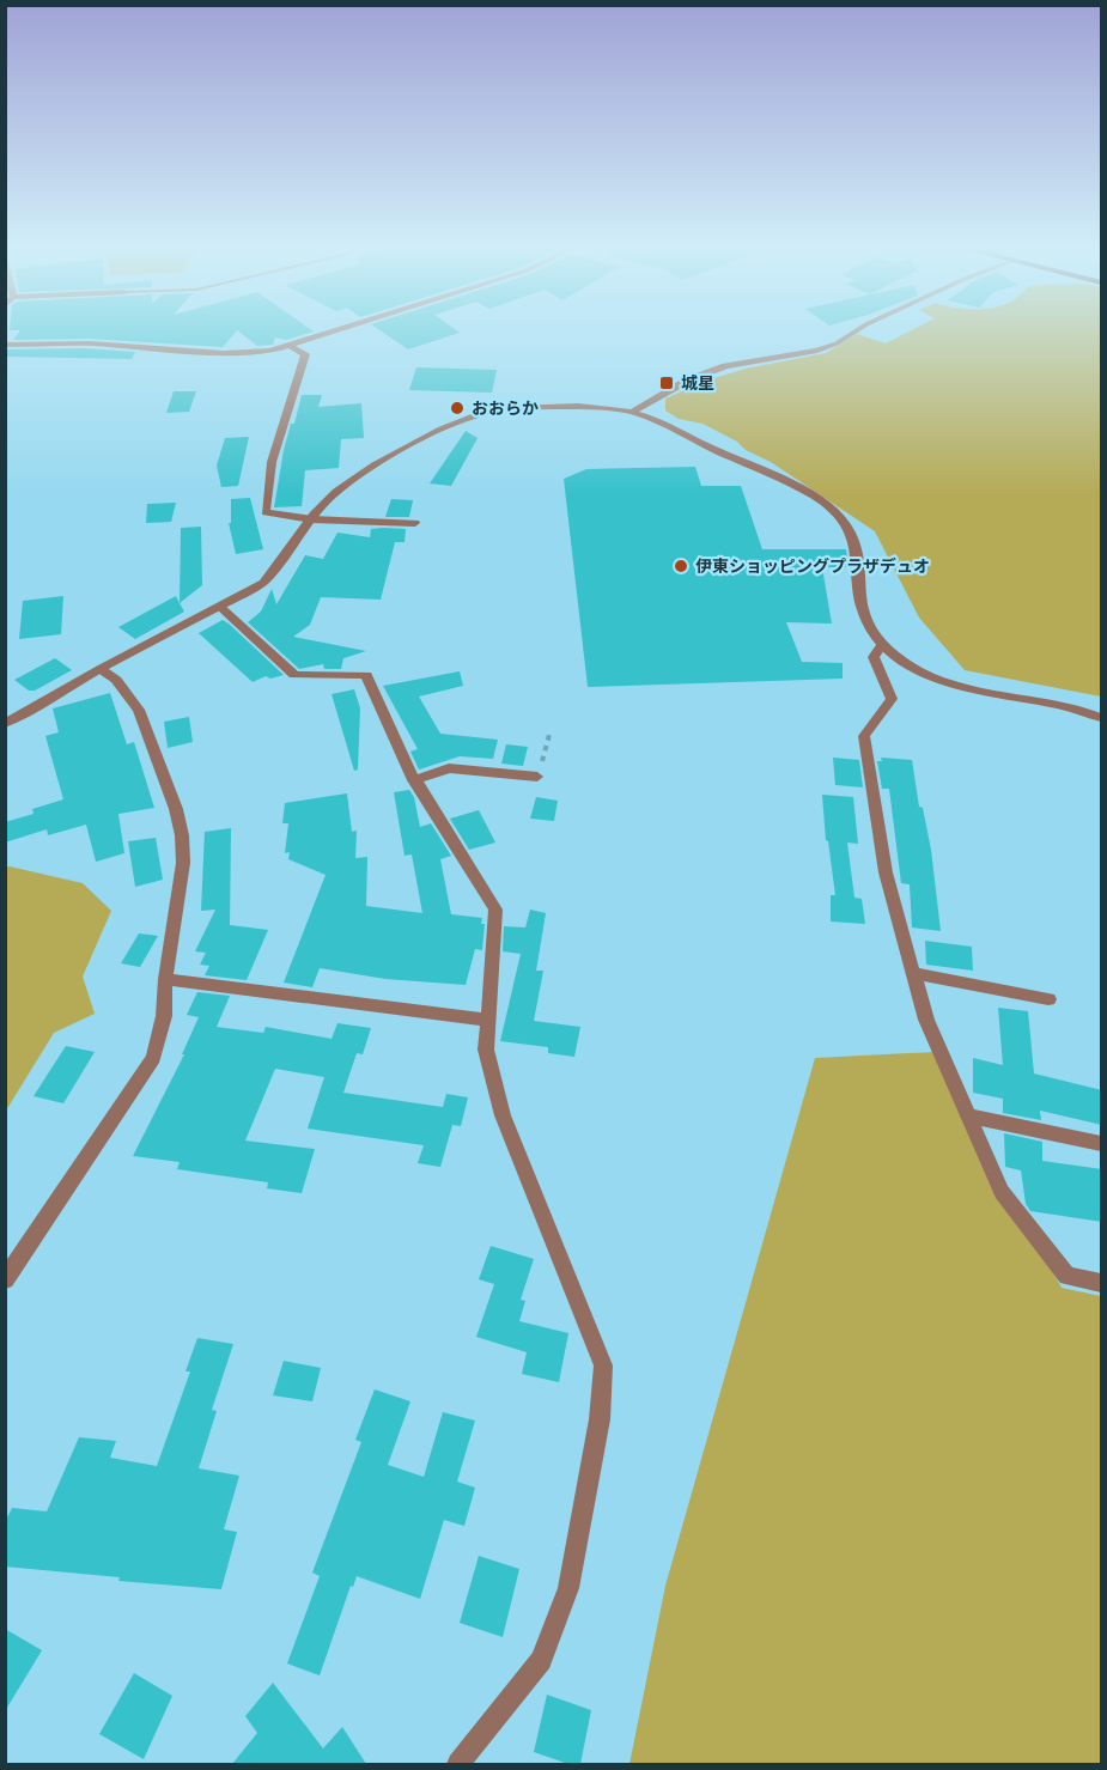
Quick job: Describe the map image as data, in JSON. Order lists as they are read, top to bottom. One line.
{"places":{"transit":["城星"],"other":["おおらか","伊東ショッピングプラザデュオ"]}}
